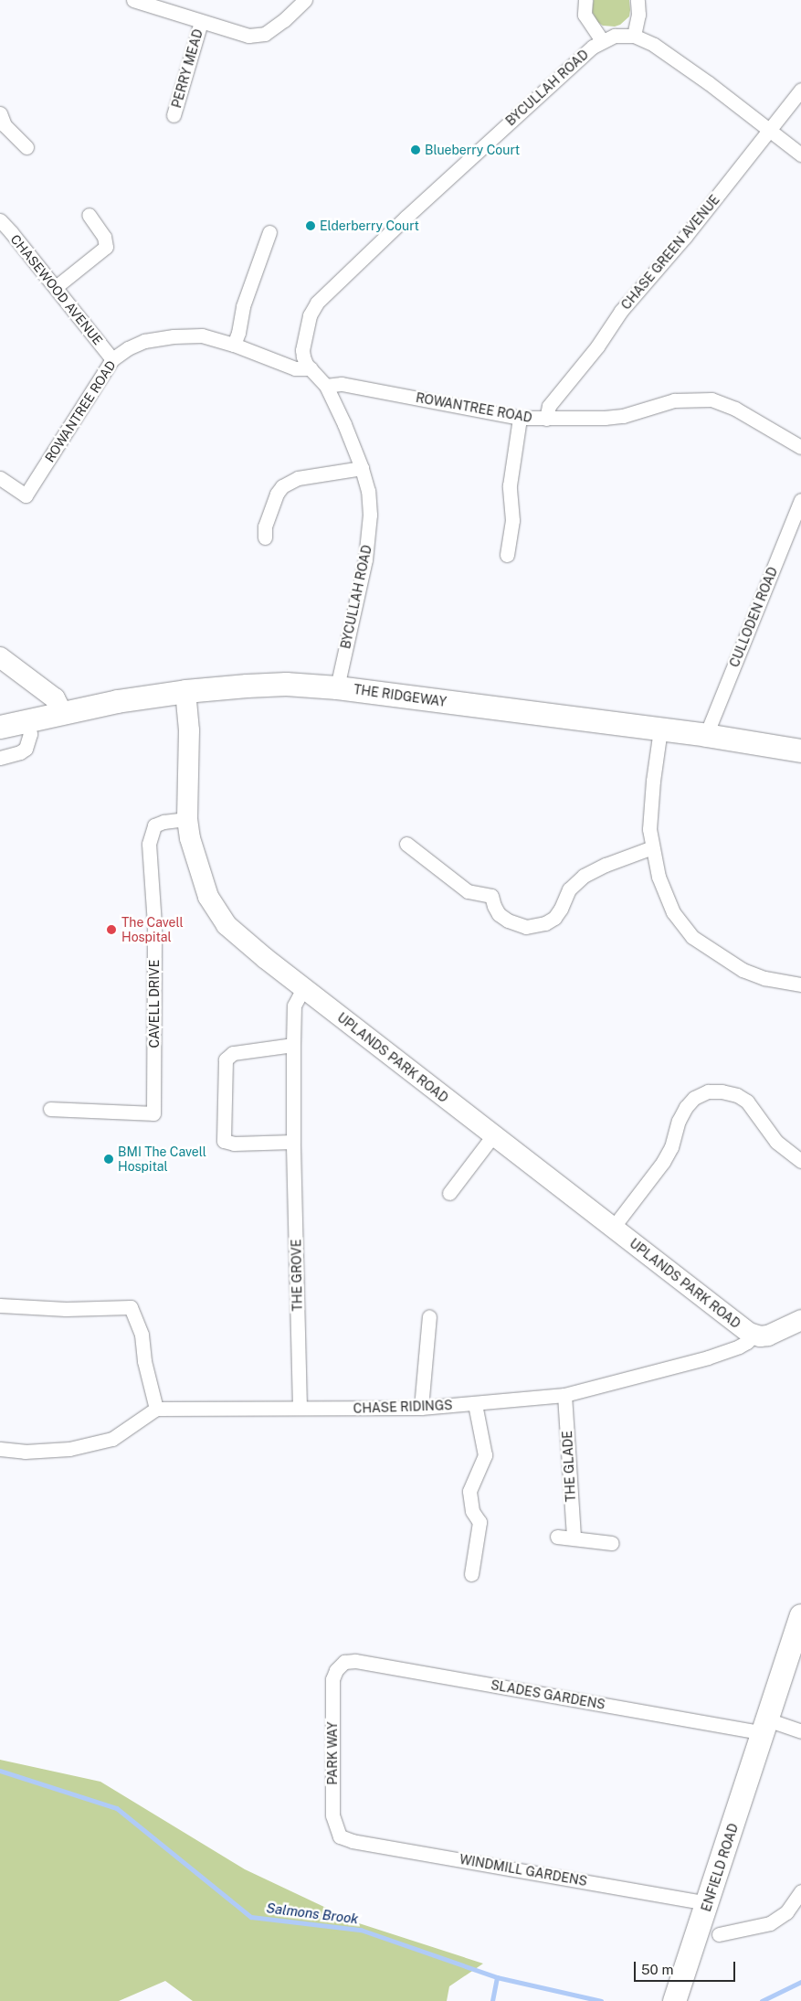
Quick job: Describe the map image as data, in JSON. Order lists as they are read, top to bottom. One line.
{"streets":{"main road":["THE RIDGEWAY","ENFIELD ROAD"],"street":["PERRY MEAD","BYCULLAH ROAD","CHASE GREEN AVENUE","CHASEWOOD AVENUE","ROWANTREE ROAD","CULLODEN ROAD","CAVELL DRIVE","UPLANDS PARK ROAD","THE GROVE","CHASE RIDINGS","THE GLADE","SLADES GARDENS","PARK WAY","WINDMILL GARDENS"]},"crossings":[["BYCULLAH ROAD","CHASE GREEN AVENUE"],["BYCULLAH ROAD","ROWANTREE ROAD"],["BYCULLAH ROAD","THE RIDGEWAY"],["CHASE GREEN AVENUE","ROWANTREE ROAD"],["CHASEWOOD AVENUE","ROWANTREE ROAD"],["CULLODEN ROAD","THE RIDGEWAY"],["THE RIDGEWAY","UPLANDS PARK ROAD"],["CAVELL DRIVE","UPLANDS PARK ROAD"],["UPLANDS PARK ROAD","THE GROVE"],["UPLANDS PARK ROAD","CHASE RIDINGS"],["THE GROVE","CHASE RIDINGS"],["CHASE RIDINGS","THE GLADE"],["SLADES GARDENS","PARK WAY"],["SLADES GARDENS","ENFIELD ROAD"],["PARK WAY","WINDMILL GARDENS"],["ENFIELD ROAD","WINDMILL GARDENS"]],"water":["Salmons Brook"],"places":["Blueberry Court","Elderberry Court","The Cavell Hospital","BMI The Cavell Hospital"],"scale_bar":"50 m"}
